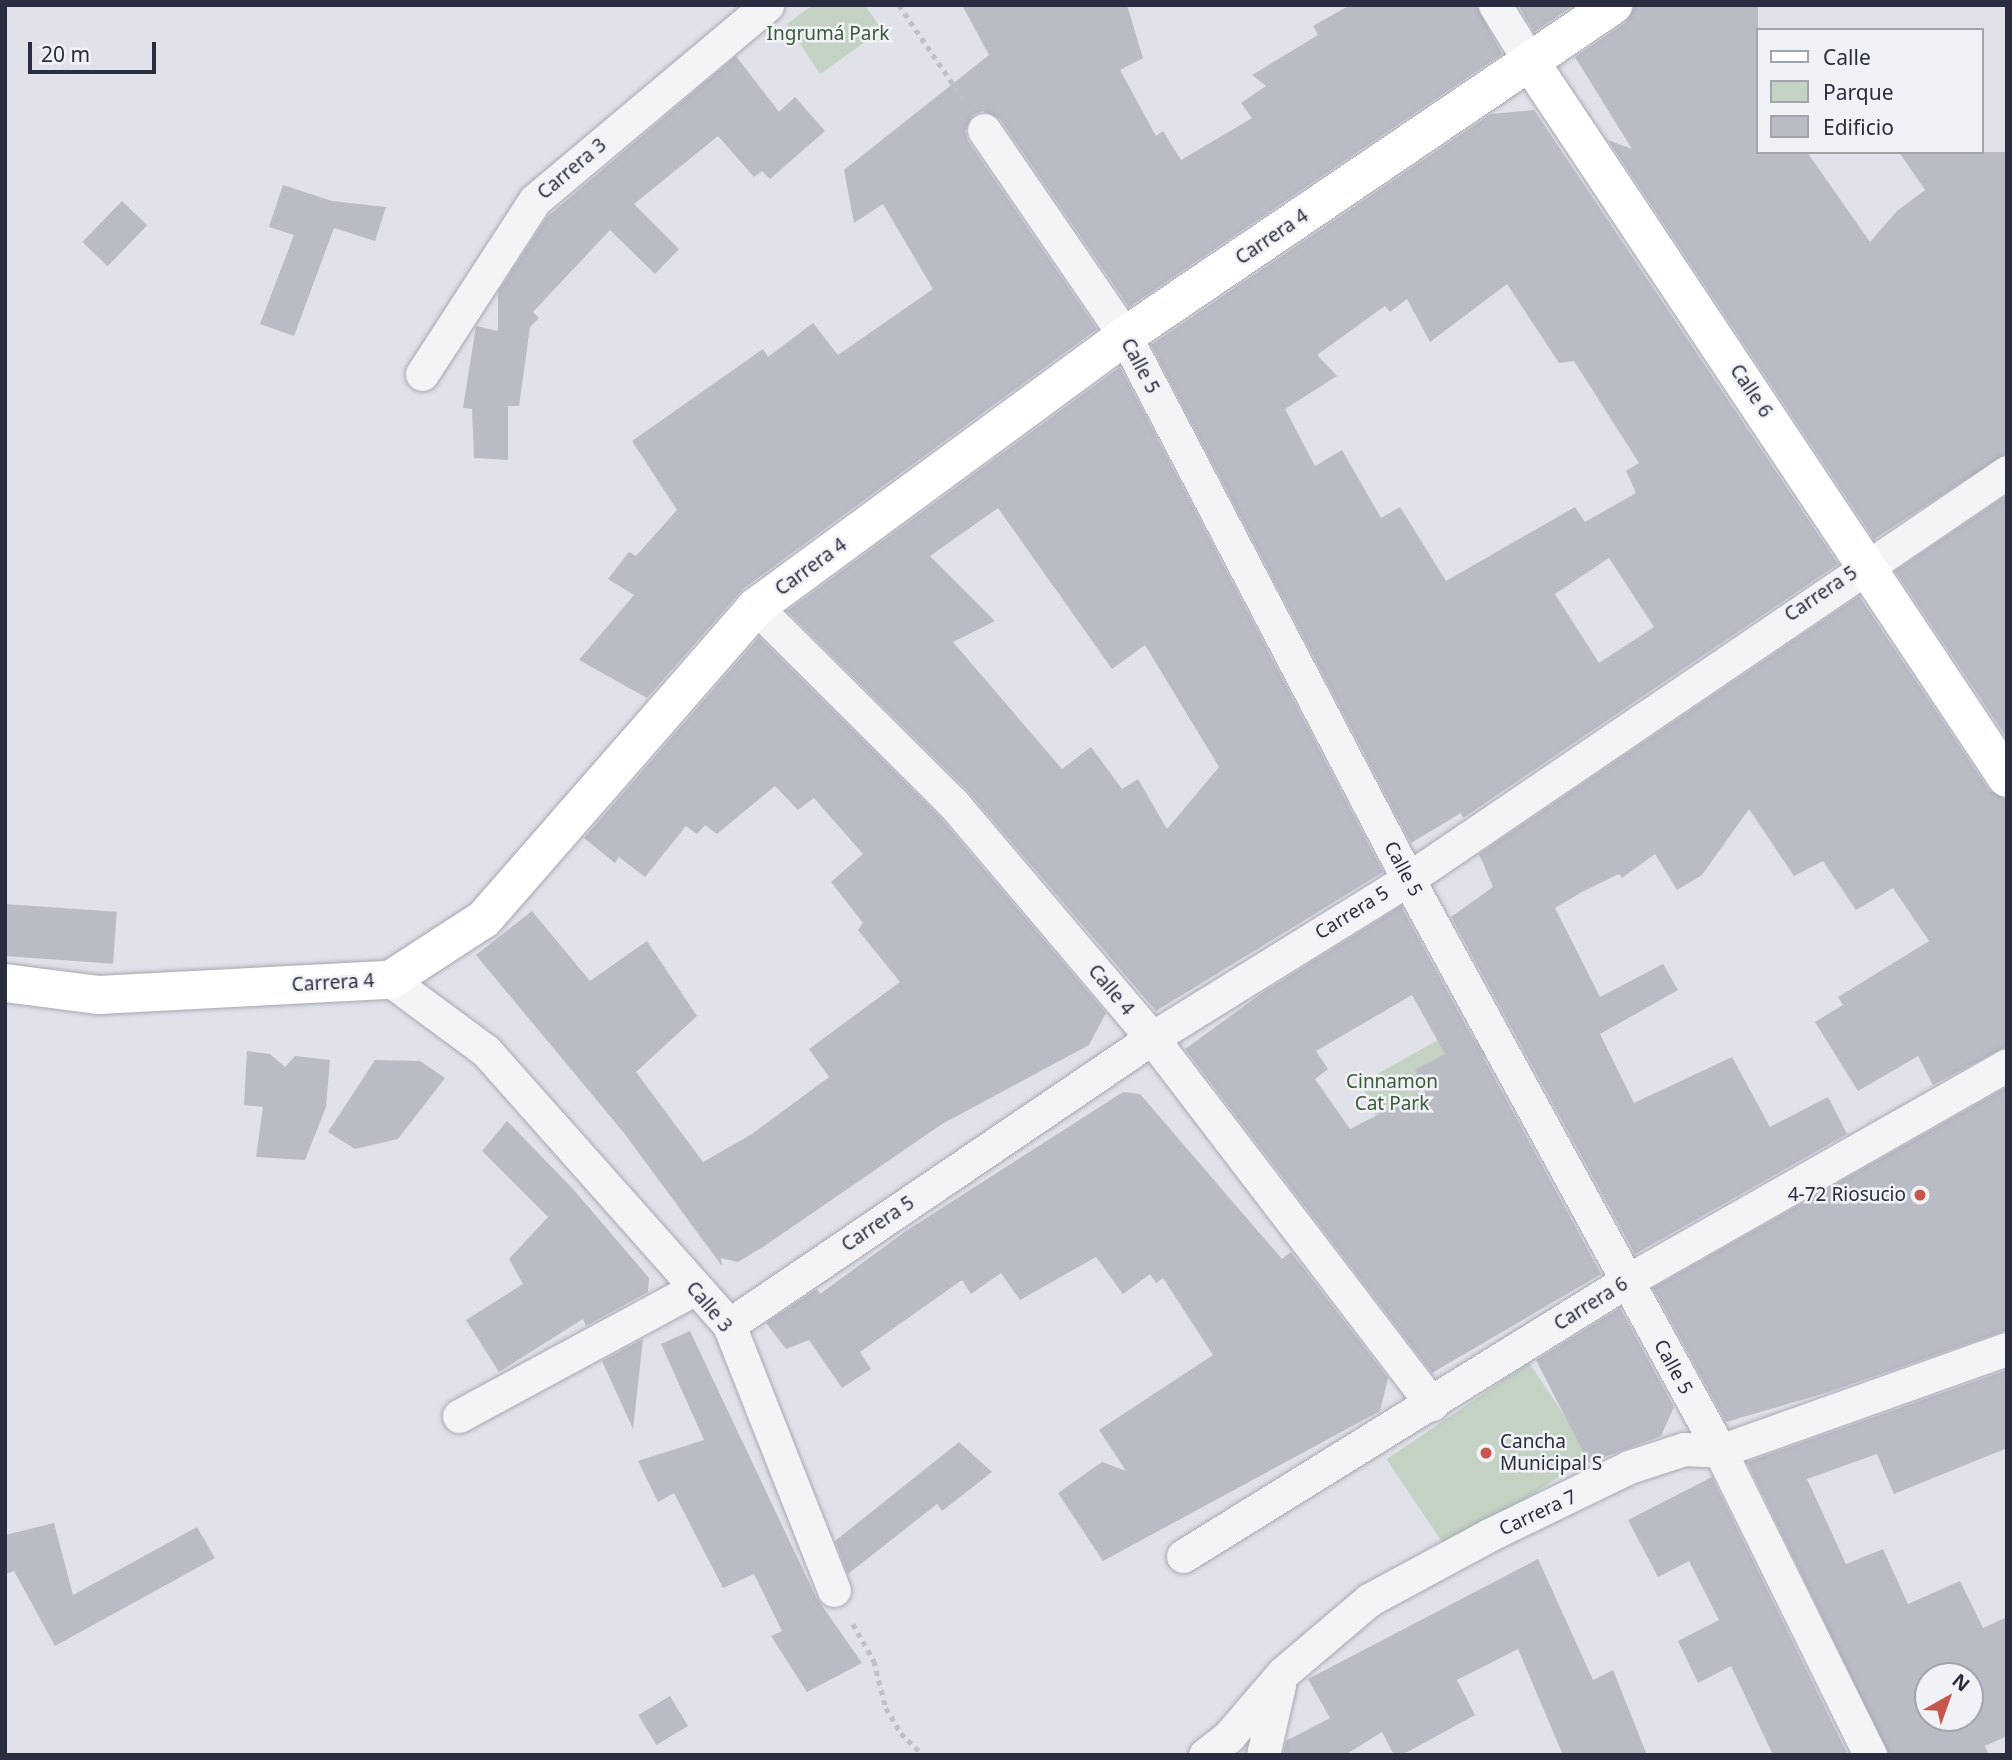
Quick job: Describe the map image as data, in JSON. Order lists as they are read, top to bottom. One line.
{"streets":{"main road":["Carrera 4","Calle 6"],"street":["Carrera 3","Calle 5","Carrera 5","Calle 4","Carrera 6","Calle 3","Carrera 7"]},"crossings":[["Carrera 4","Calle 5"],["Carrera 4","Calle 6"],["Carrera 4","Calle 4"],["Carrera 4","Calle 3"],["Calle 5","Carrera 5"],["Calle 5","Carrera 6"],["Calle 5","Carrera 7"],["Calle 6","Carrera 5"],["Carrera 5","Calle 4"],["Carrera 5","Calle 3"],["Calle 4","Carrera 6"]],"parks":["Ingrumá Park","Cinnamon Cat Park"],"places":["4-72 Riosucio","Cancha Municipal S"],"legend":["Calle","Parque","Edificio"],"scale_bar":"20 m","north":"top right"}
